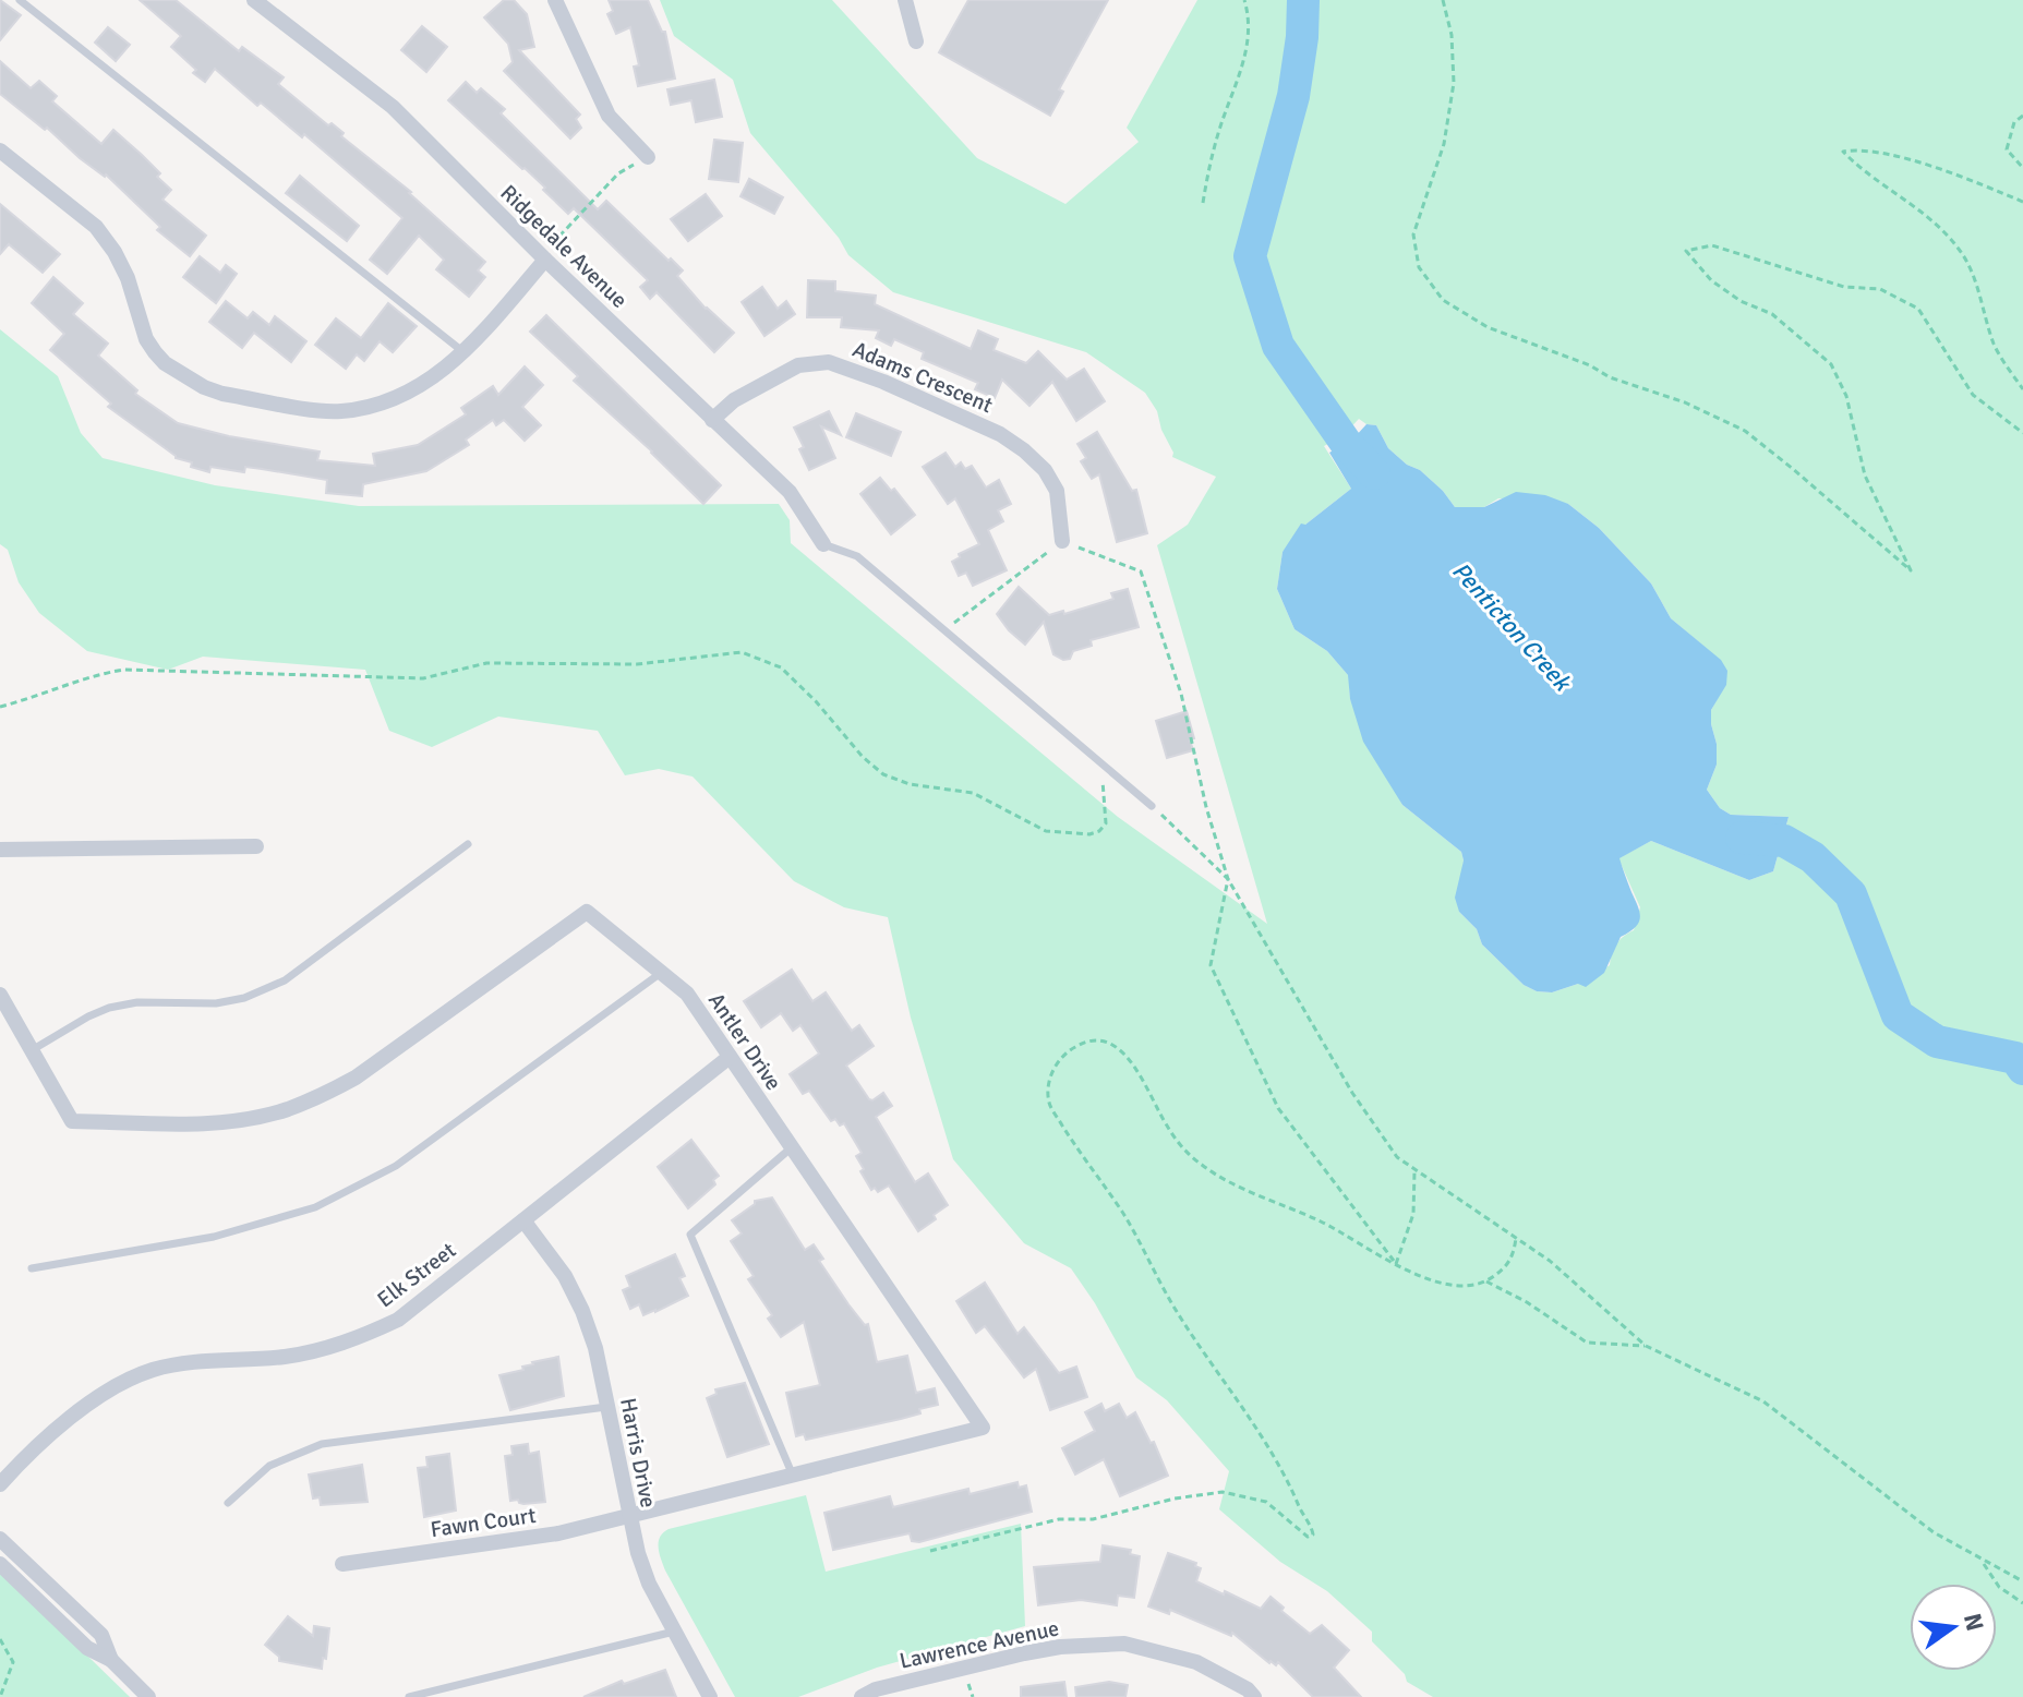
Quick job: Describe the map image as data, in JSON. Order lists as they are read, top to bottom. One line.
{"streets":{"street":["Ridgedale Avenue","Adams Crescent","Antler Drive","Elk Street","Harris Drive","Fawn Court","Lawrence Avenue"]},"crossings":[["Ridgedale Avenue","Adams Crescent"],["Antler Drive","Elk Street"],["Antler Drive","Harris Drive"],["Antler Drive","Fawn Court"],["Elk Street","Harris Drive"],["Harris Drive","Fawn Court"]],"water":["Penticton Creek"],"north":"right"}
